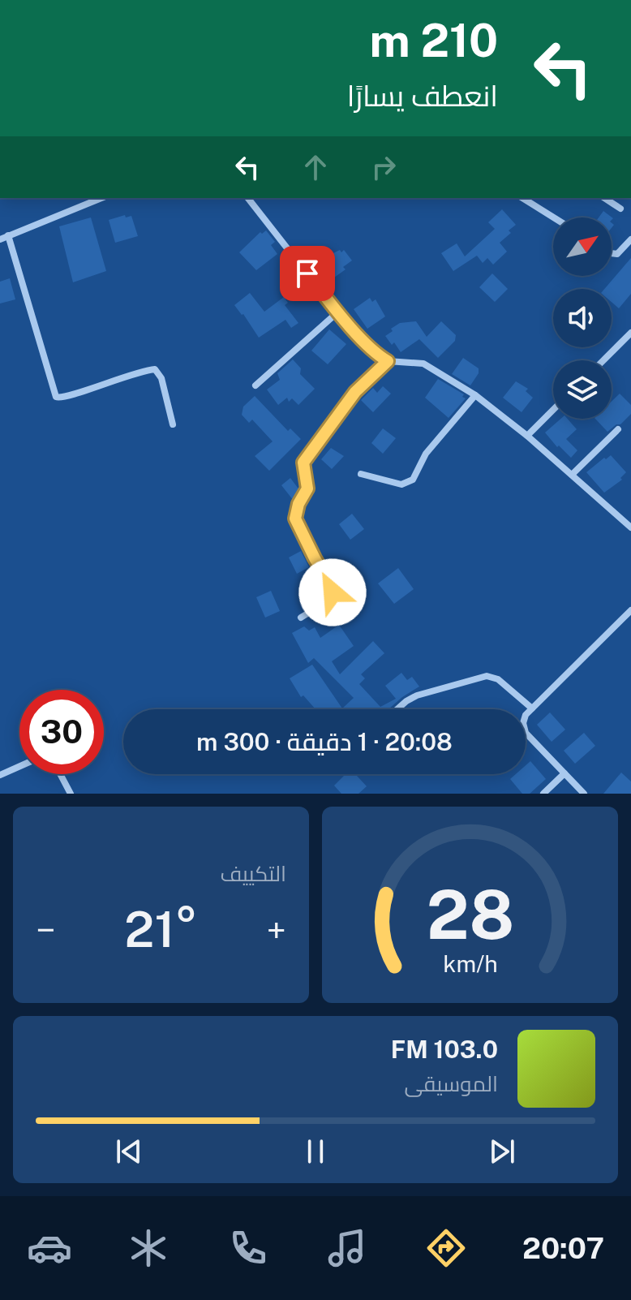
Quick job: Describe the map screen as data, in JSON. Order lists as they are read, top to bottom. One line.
{"north":"top right","page":{"turn":["210 m","انعطف يسارًا"],"limit":"30","trip":"20:08 · 1 دقيقة · 300 m","tile":"التكييف","heat":["−","21°","+"],"song":["103.0 FM","الموسيقى"],"tabs":"20:07","gauge":["28","km/h"]}}
